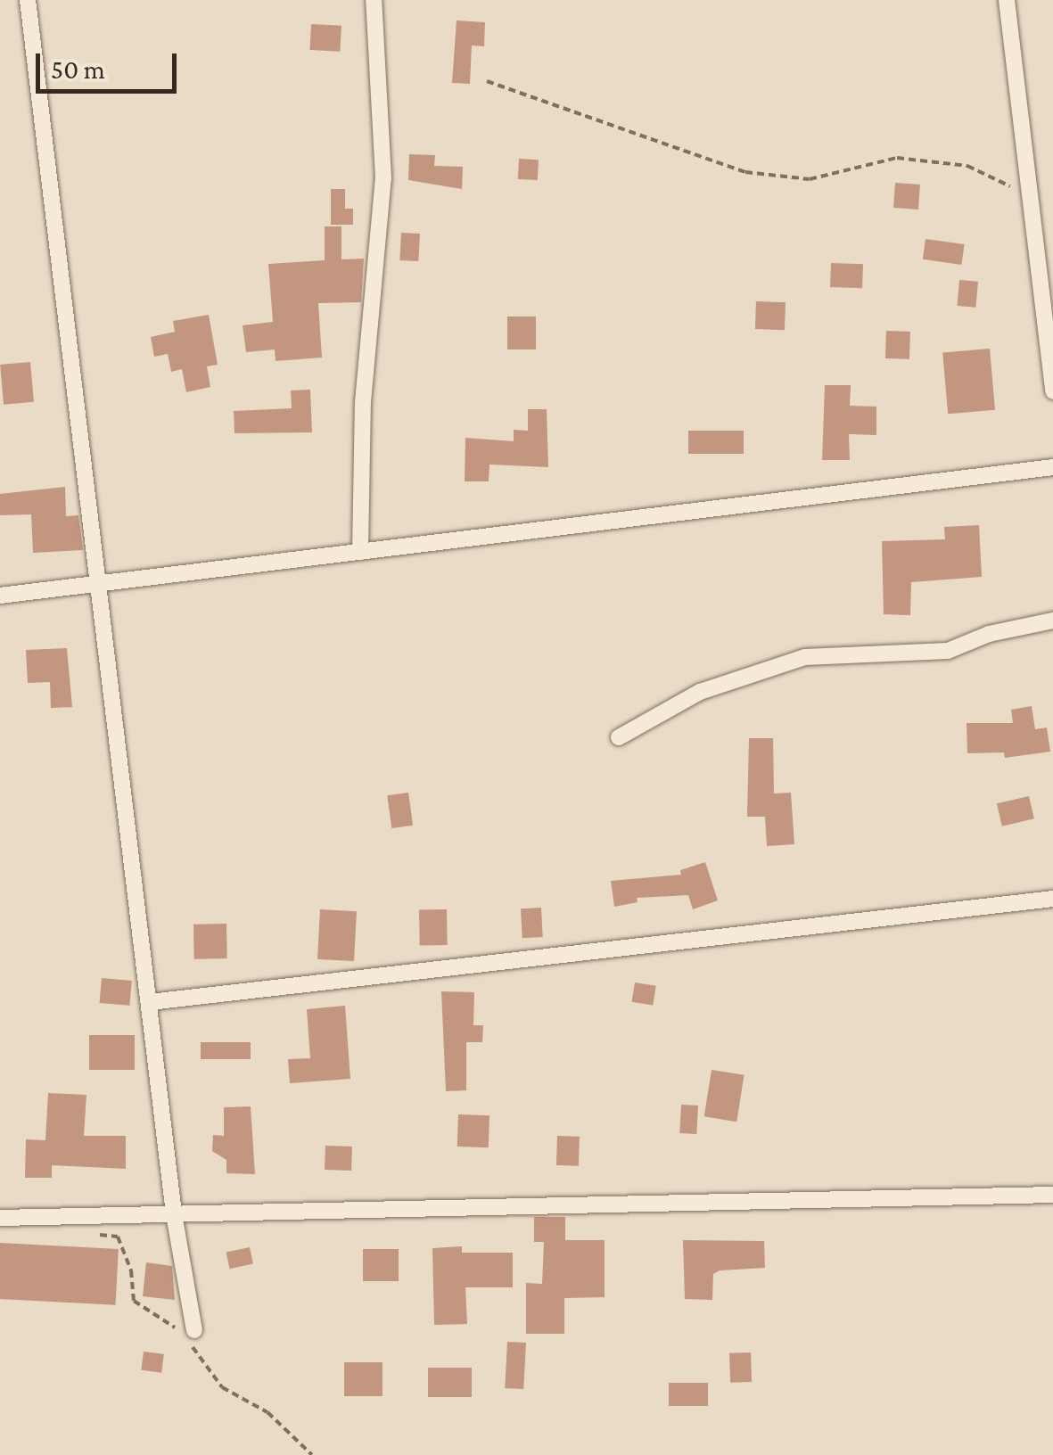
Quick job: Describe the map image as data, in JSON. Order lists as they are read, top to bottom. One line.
{"scale_bar":"50 m"}
